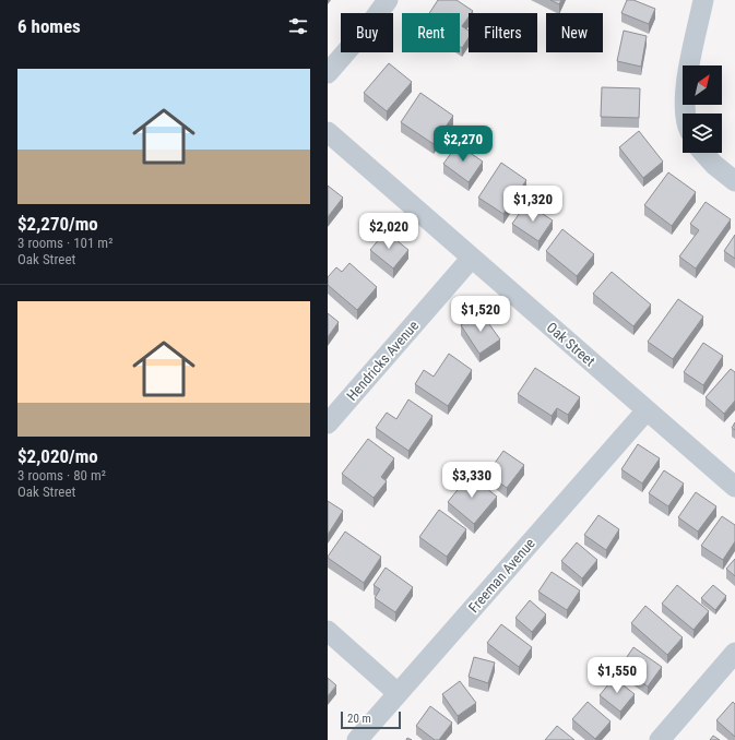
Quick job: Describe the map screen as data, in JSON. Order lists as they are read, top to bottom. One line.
{"streets":{"street":["Oak Street","Hendricks Avenue","Freeman Avenue"]},"crossings":[["Oak Street","Hendricks Avenue"],["Oak Street","Freeman Avenue"]],"scale_bar":"20 m","north":"top right","page":{"heading":"6 homes","chip":["Buy","Rent","Filters","New"],"list":[{"name":"$2,270/mo","note":"3 rooms · 101 m² · Oak Street"},{"name":"$2,020/mo","note":"3 rooms · 80 m² · Oak Street"}],"price":["$2,270","$1,320","$2,020","$1,520","$3,330","$1,550"],"scale":"20 m"}}
